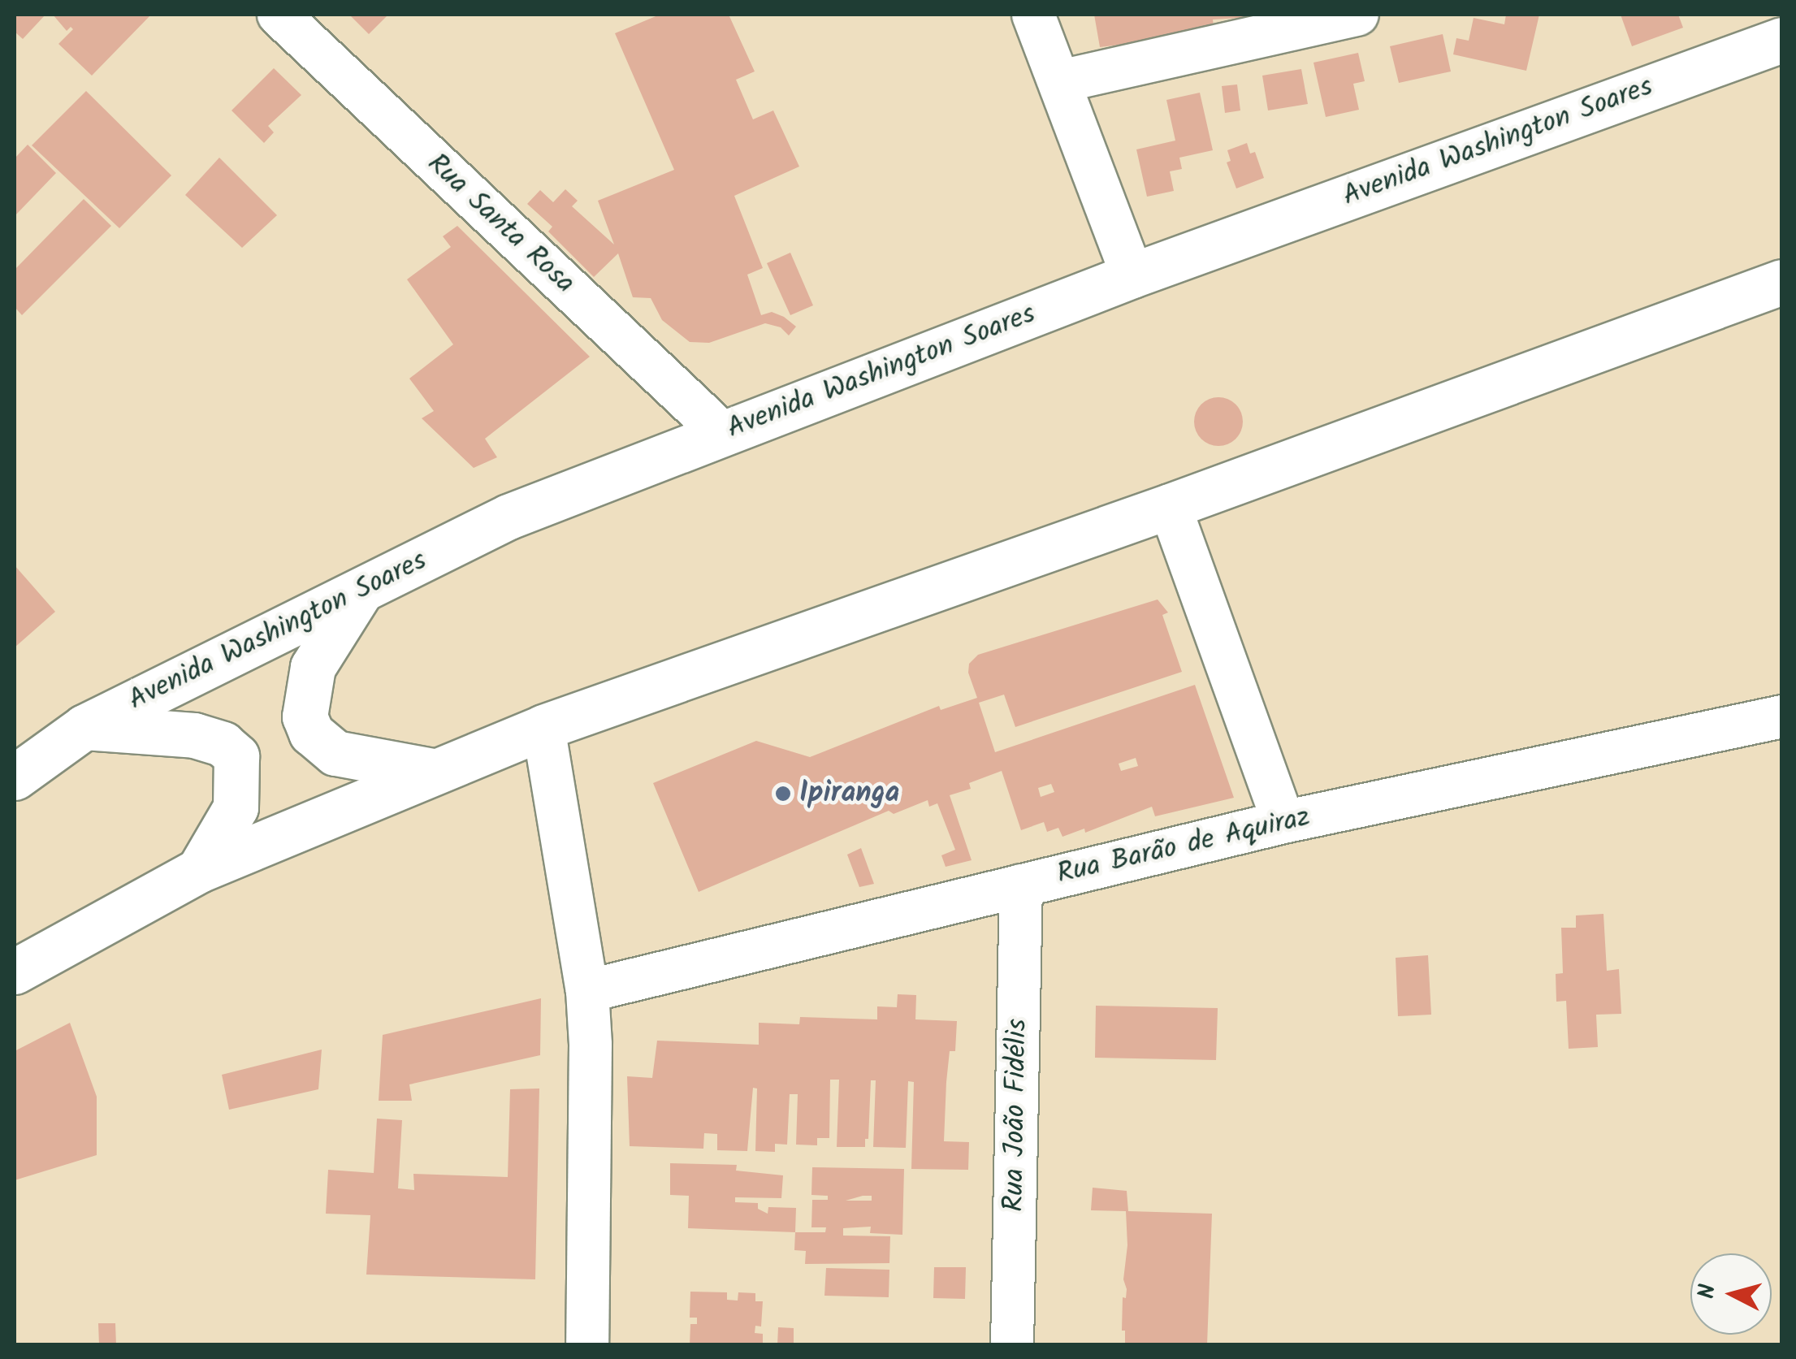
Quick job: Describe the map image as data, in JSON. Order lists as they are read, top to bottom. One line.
{"streets":{"highway":["Avenida Washington Soares"],"street":["Rua Santa Rosa","Rua Barão de Aquiraz","Rua João Fidélis"]},"crossings":[["Avenida Washington Soares","Rua Santa Rosa"],["Rua Barão de Aquiraz","Rua João Fidélis"]],"places":["Ipiranga"],"north":"left"}
